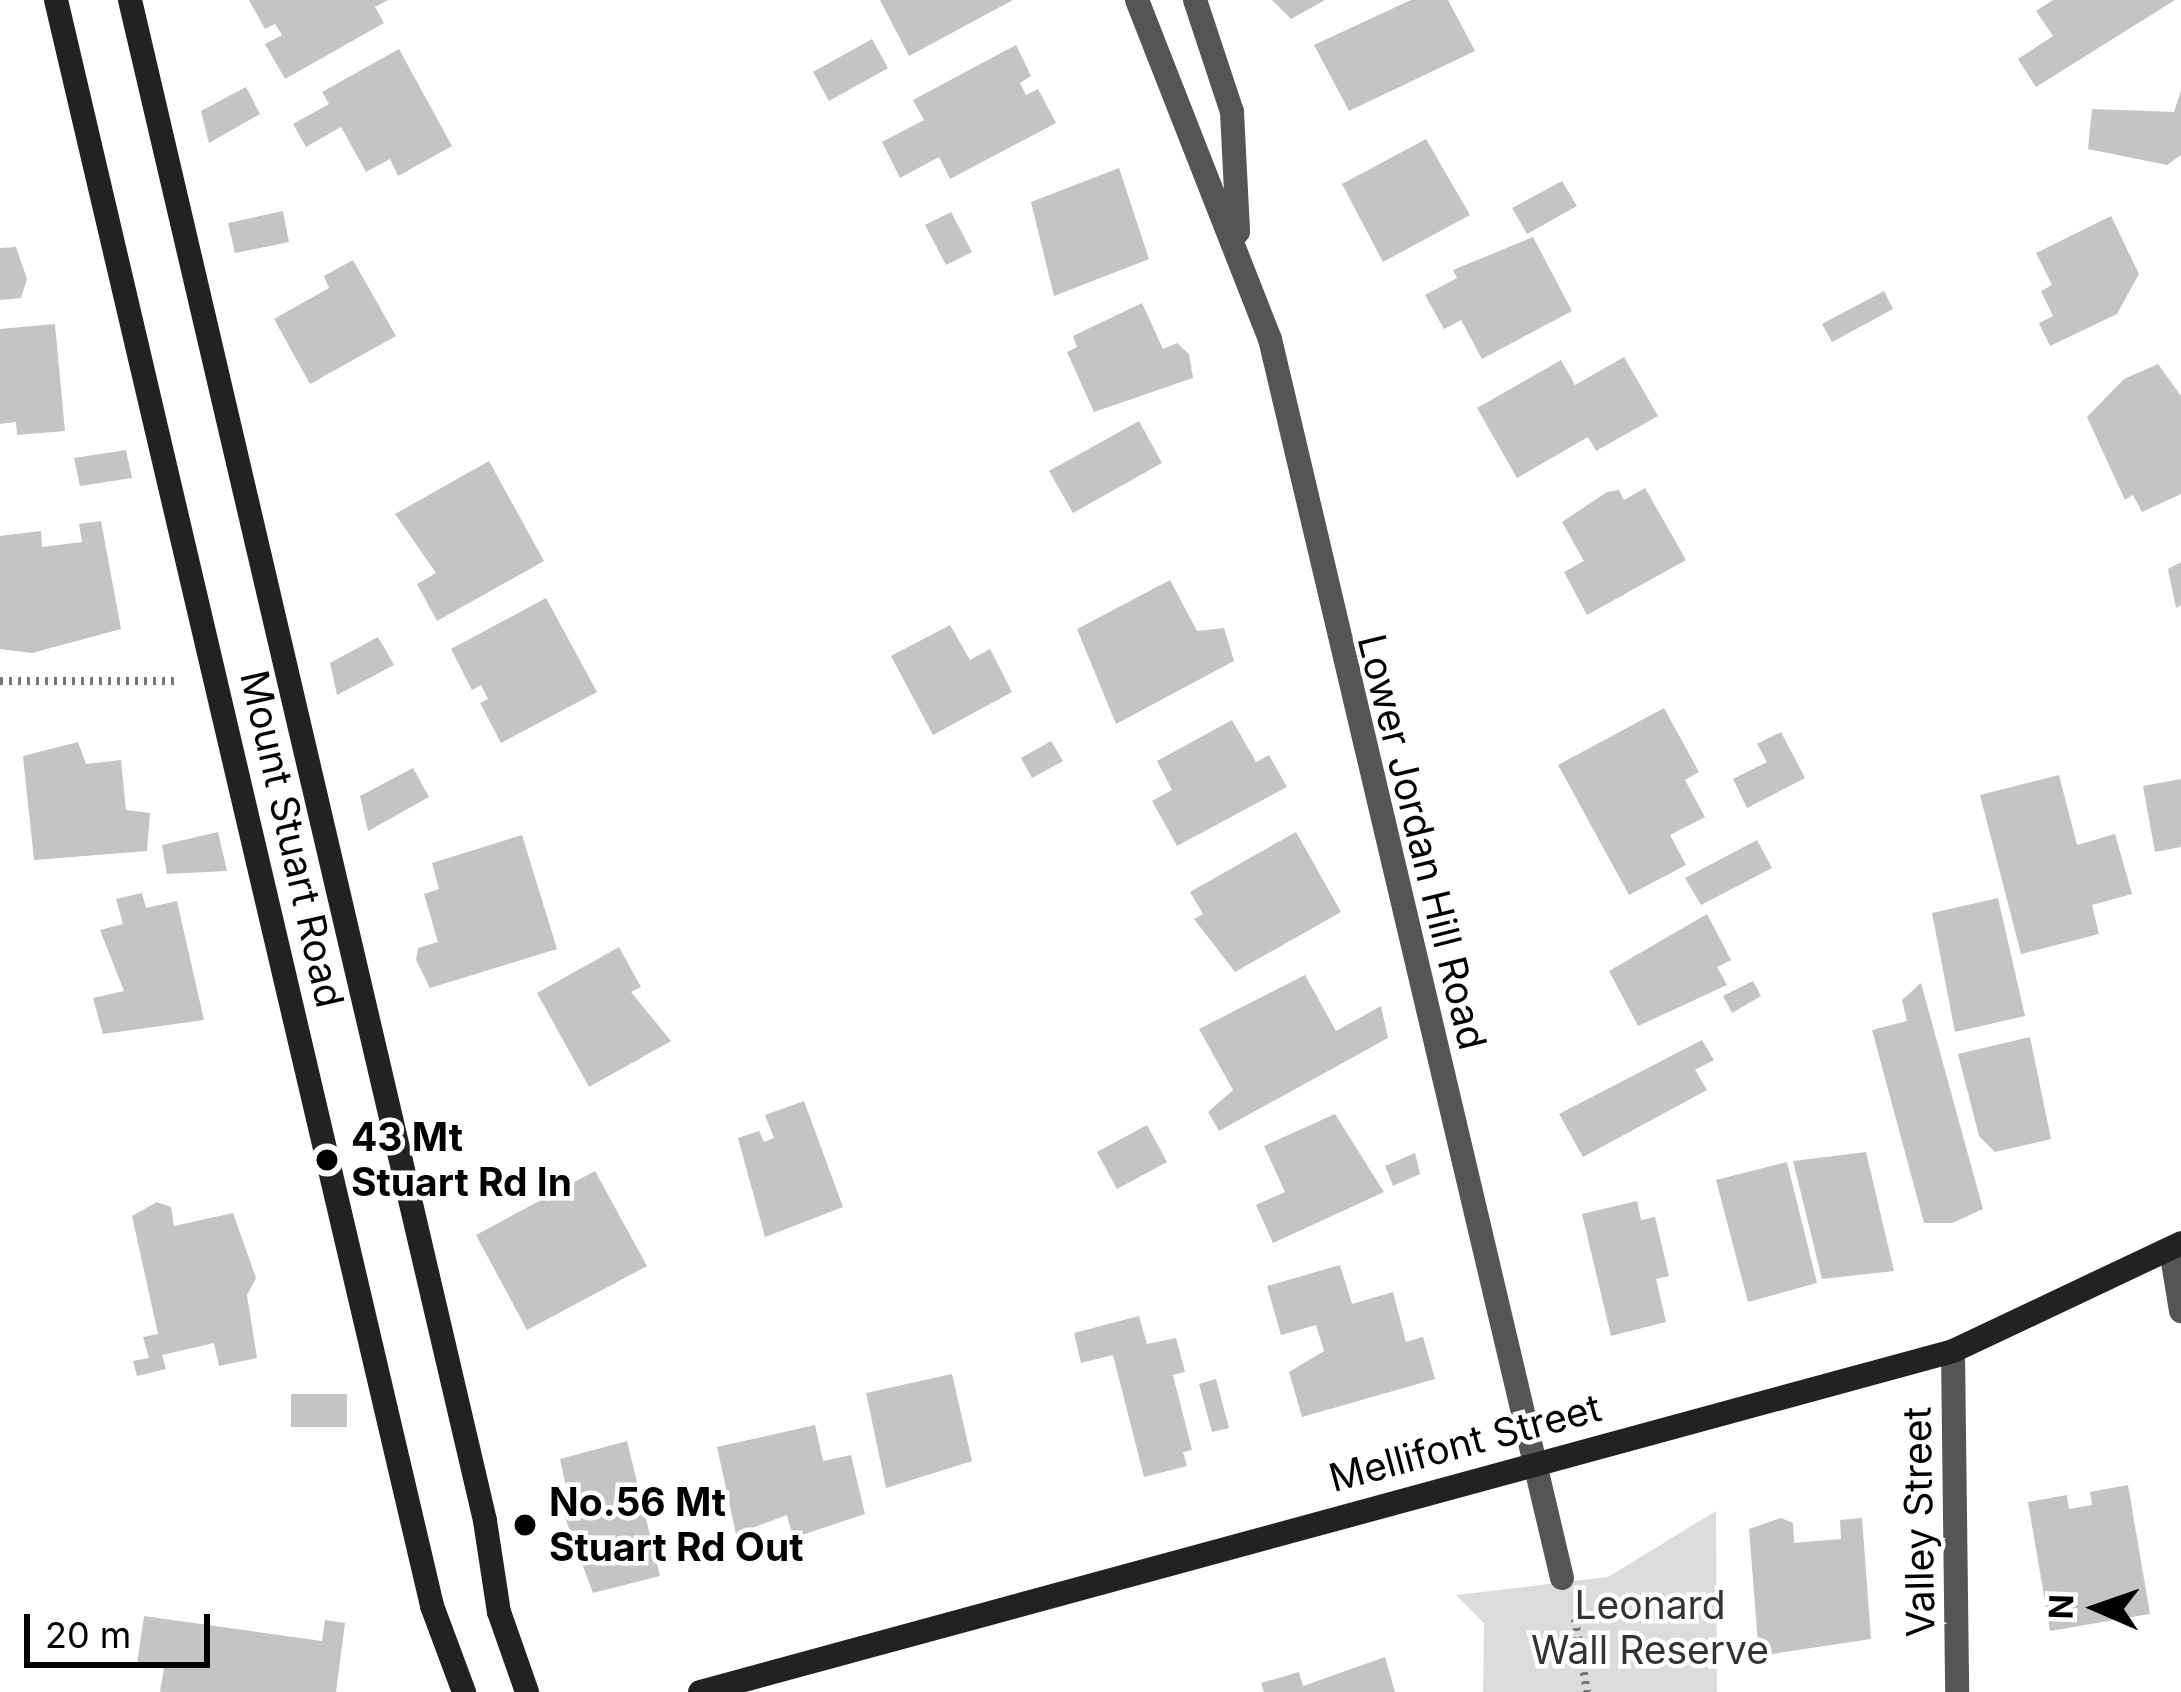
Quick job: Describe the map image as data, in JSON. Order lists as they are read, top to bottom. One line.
{"streets":{"street":["Mount Stuart Road","Lower Jordan Hill Road","Mellifont Street","Valley Street"]},"crossings":[["Lower Jordan Hill Road","Mellifont Street"],["Mellifont Street","Valley Street"]],"parks":["Leonard Wall Reserve"],"places":["43 Mt Stuart Rd In","No.56 Mt Stuart Rd Out"],"scale_bar":"20 m","north":"left"}
